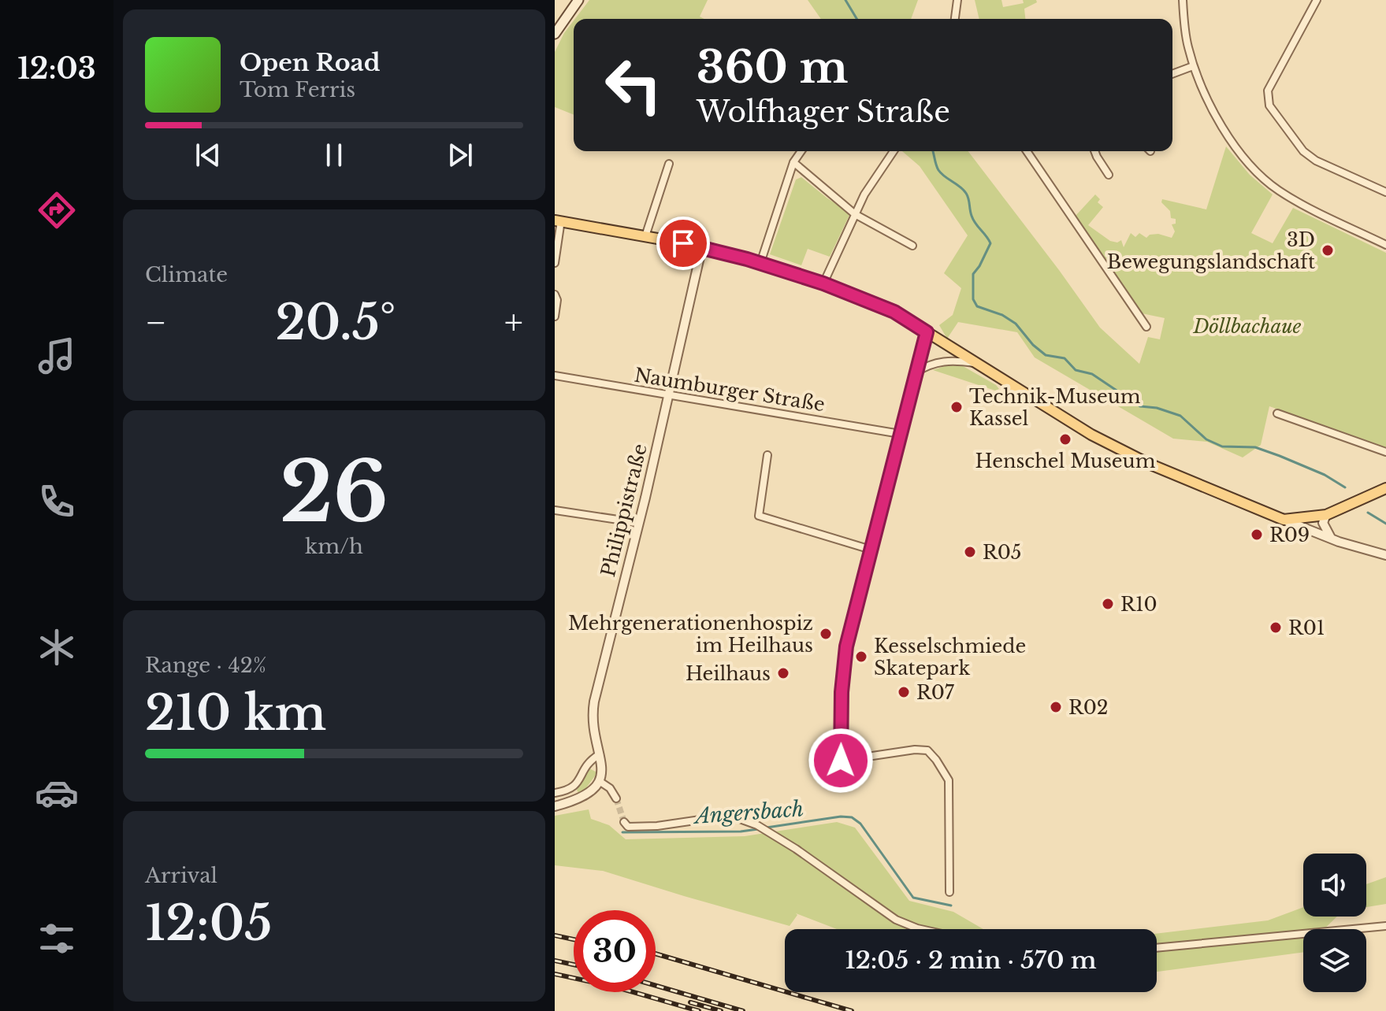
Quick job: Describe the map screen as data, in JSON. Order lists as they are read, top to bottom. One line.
{"streets":{"street":["Naumburger Straße","Philippistraße"]},"crossings":[["Naumburger Straße","Philippistraße"]],"water":["Angersbach"],"parks":["Döllbachaue"],"places":["3D Bewegungslandschaft","Technik-Museum Kassel","Henschel Museum","R09","R05","R10","R01","Mehrgenerationenhospiz im Heilhaus","Kesselschmiede Skatepark","Heilhaus","R07","R02"],"page":{"tabs":"12:03","turn":["360 m","Wolfhager Straße"],"song":["Open Road","Tom Ferris"],"tile":["Climate",["26","km/h"],["Range · 42%","210 km"],["Arrival","12:05"]],"heat":["−","20.5°","+"],"limit":"30","trip":"12:05 · 2 min · 570 m"}}
